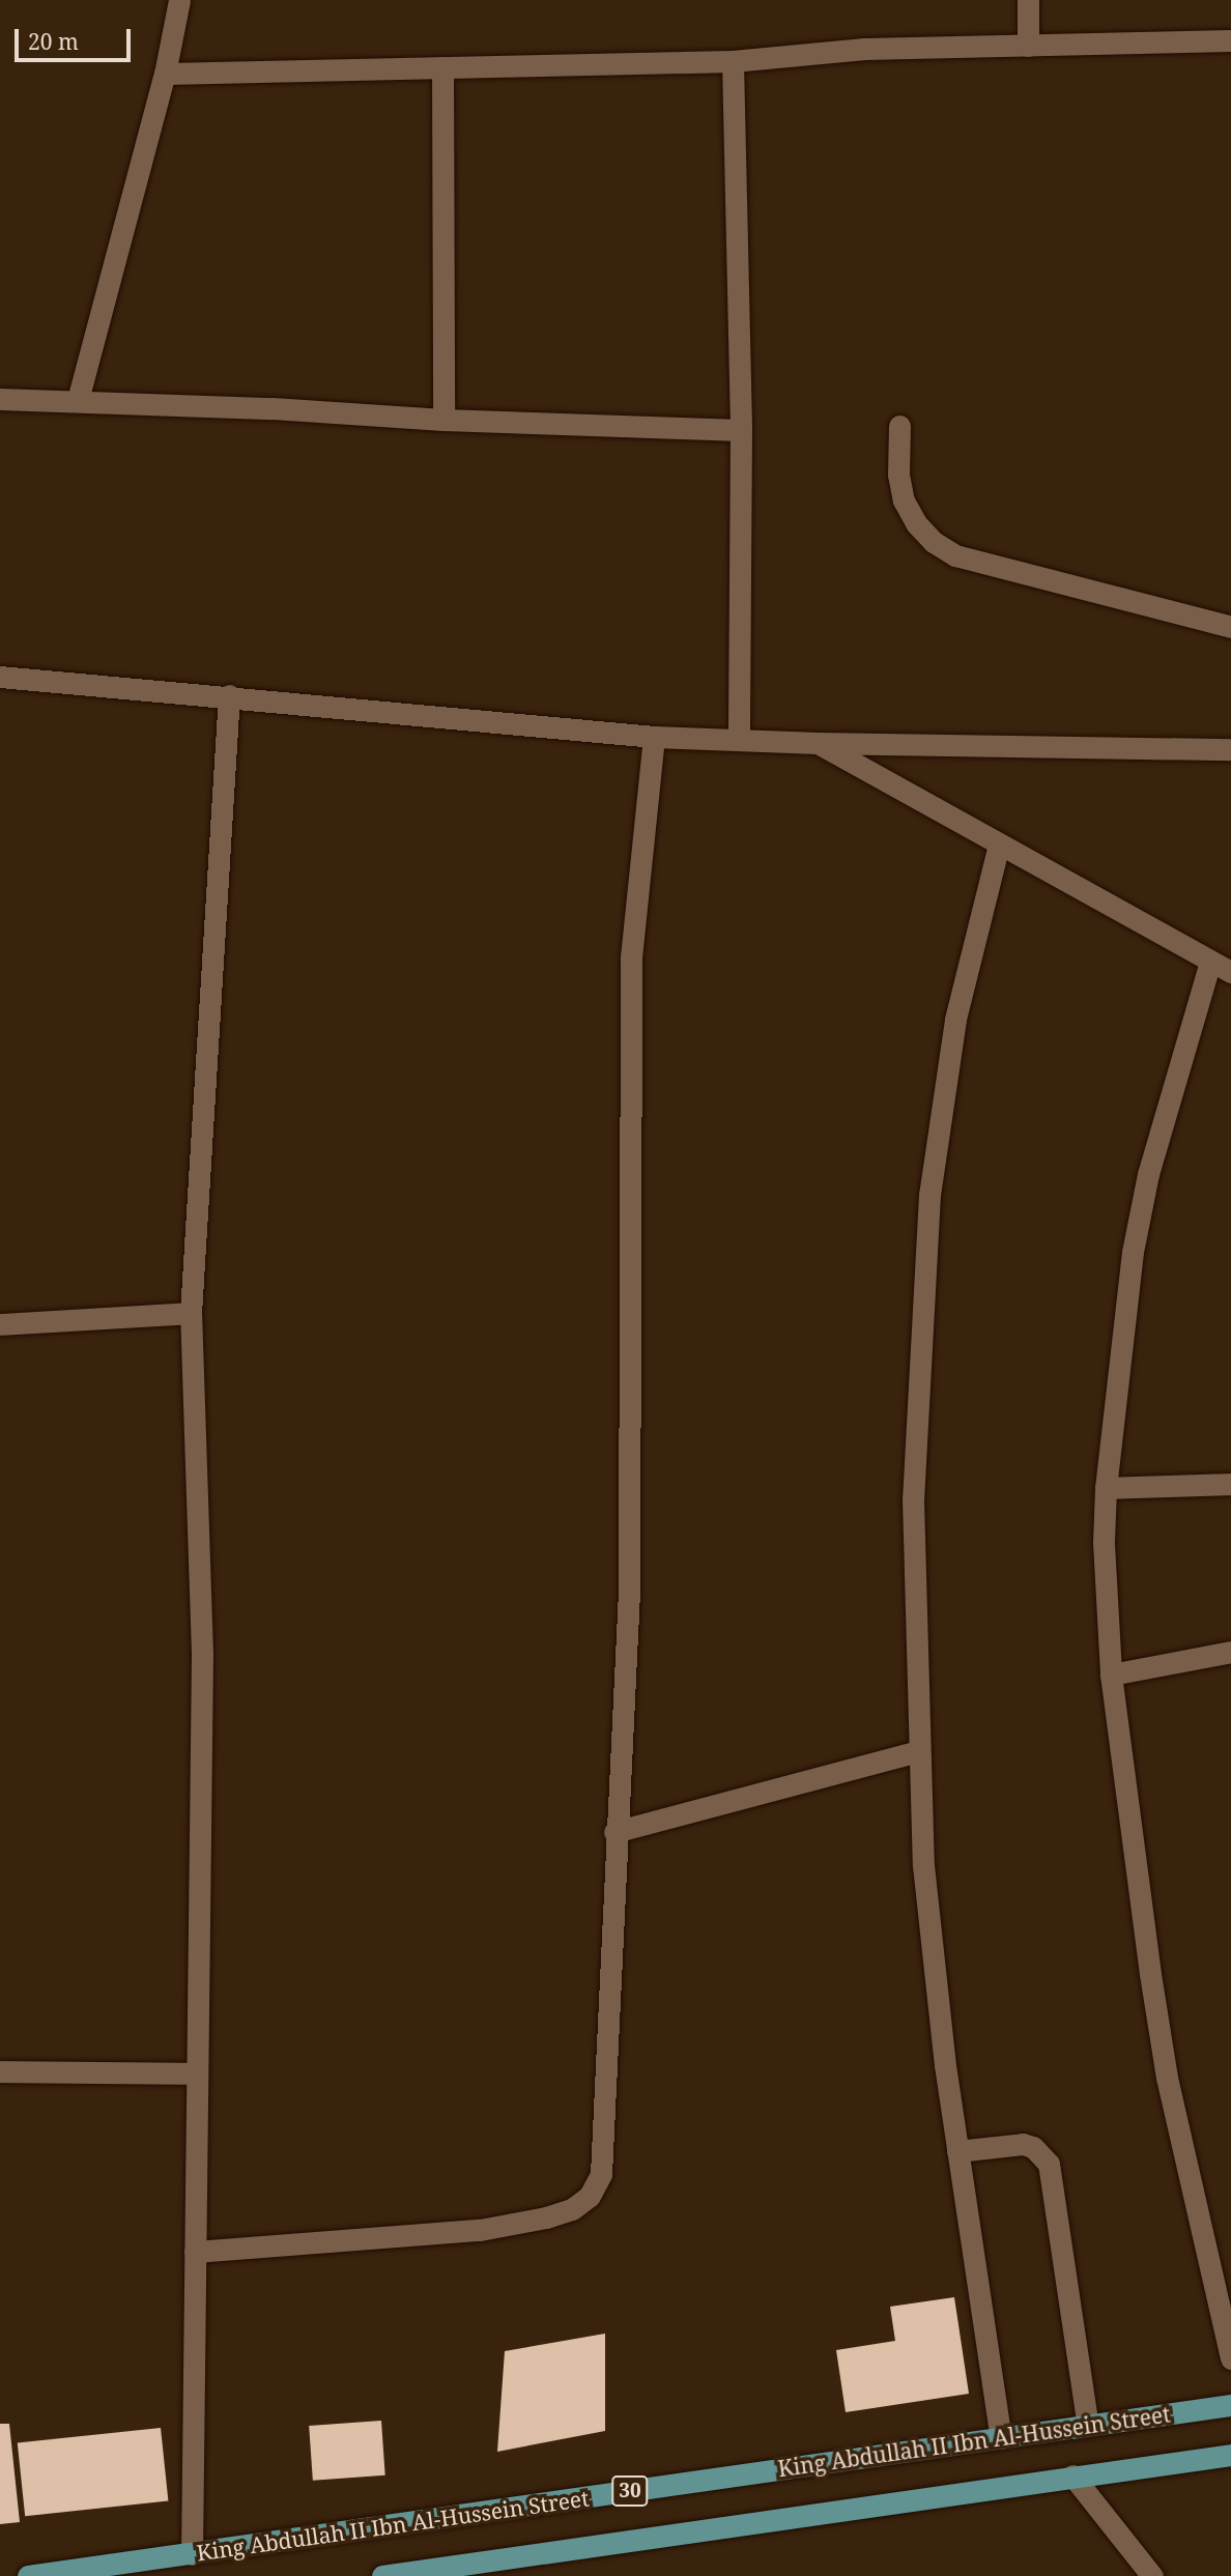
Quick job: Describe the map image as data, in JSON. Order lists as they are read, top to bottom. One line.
{"streets":{"main road":["King Abdullah II Ibn Al-Hussein Street","30"]},"scale_bar":"20 m"}
